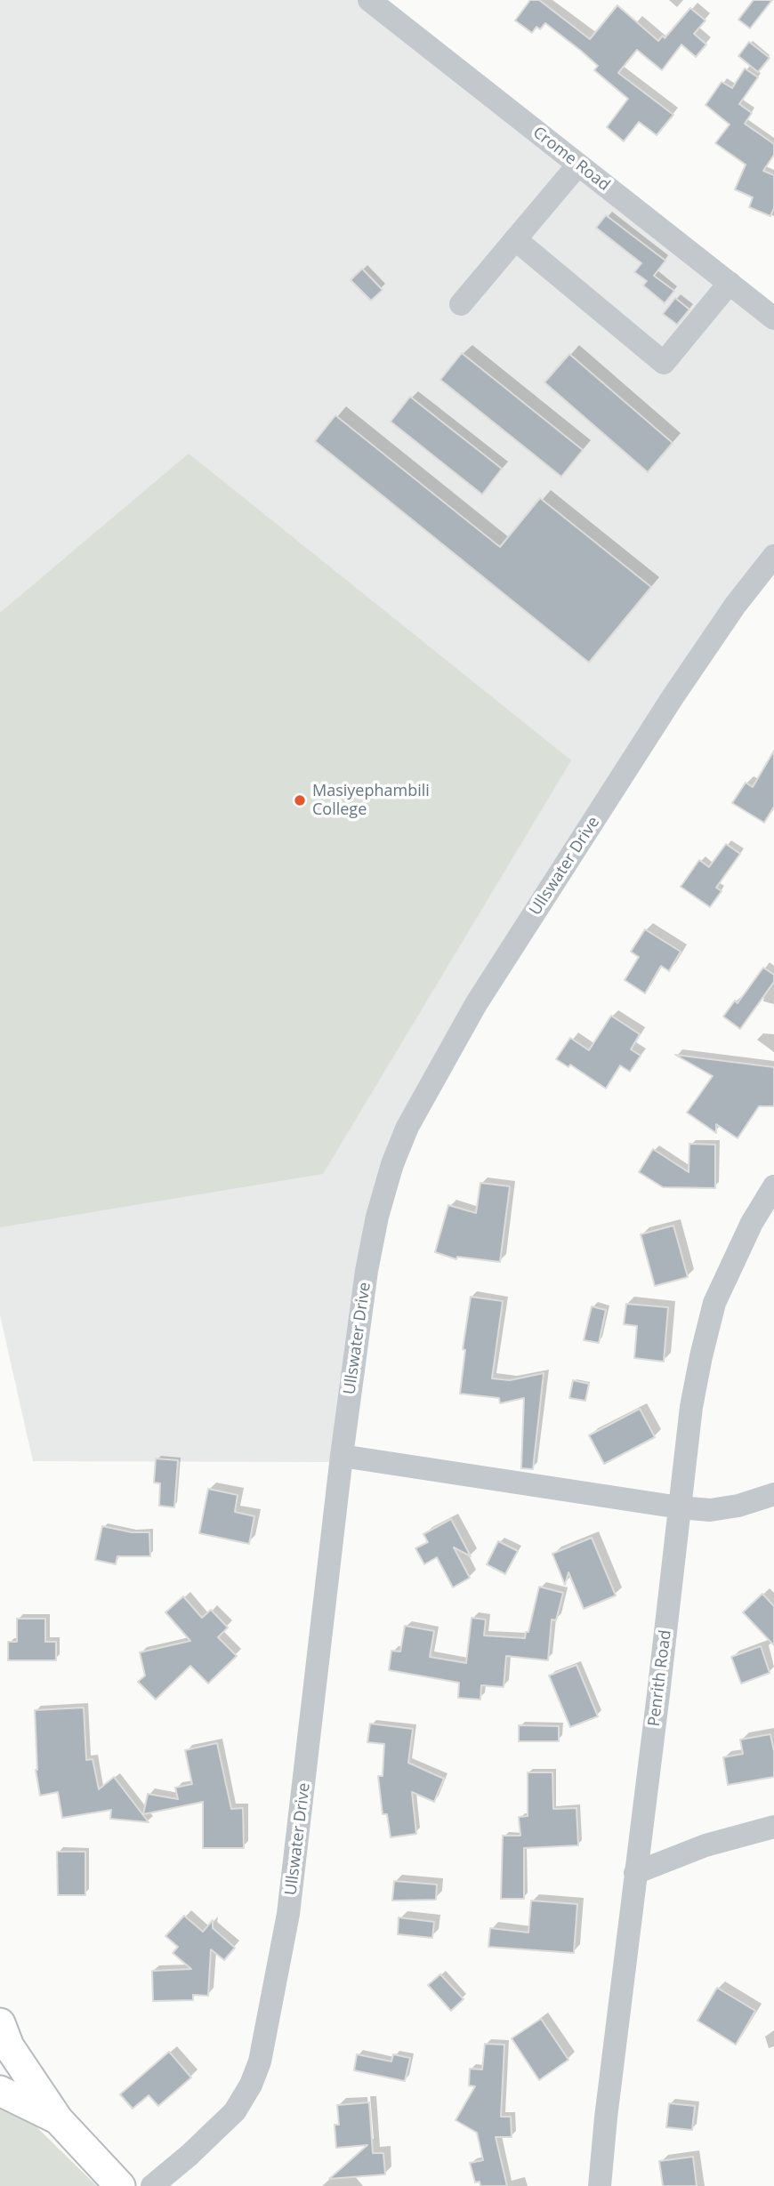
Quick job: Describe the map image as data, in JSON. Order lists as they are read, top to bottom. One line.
{"streets":{"street":["Crome Road","Ullswater Drive","Penrith Road"]},"places":["Masiyephambili College"]}
